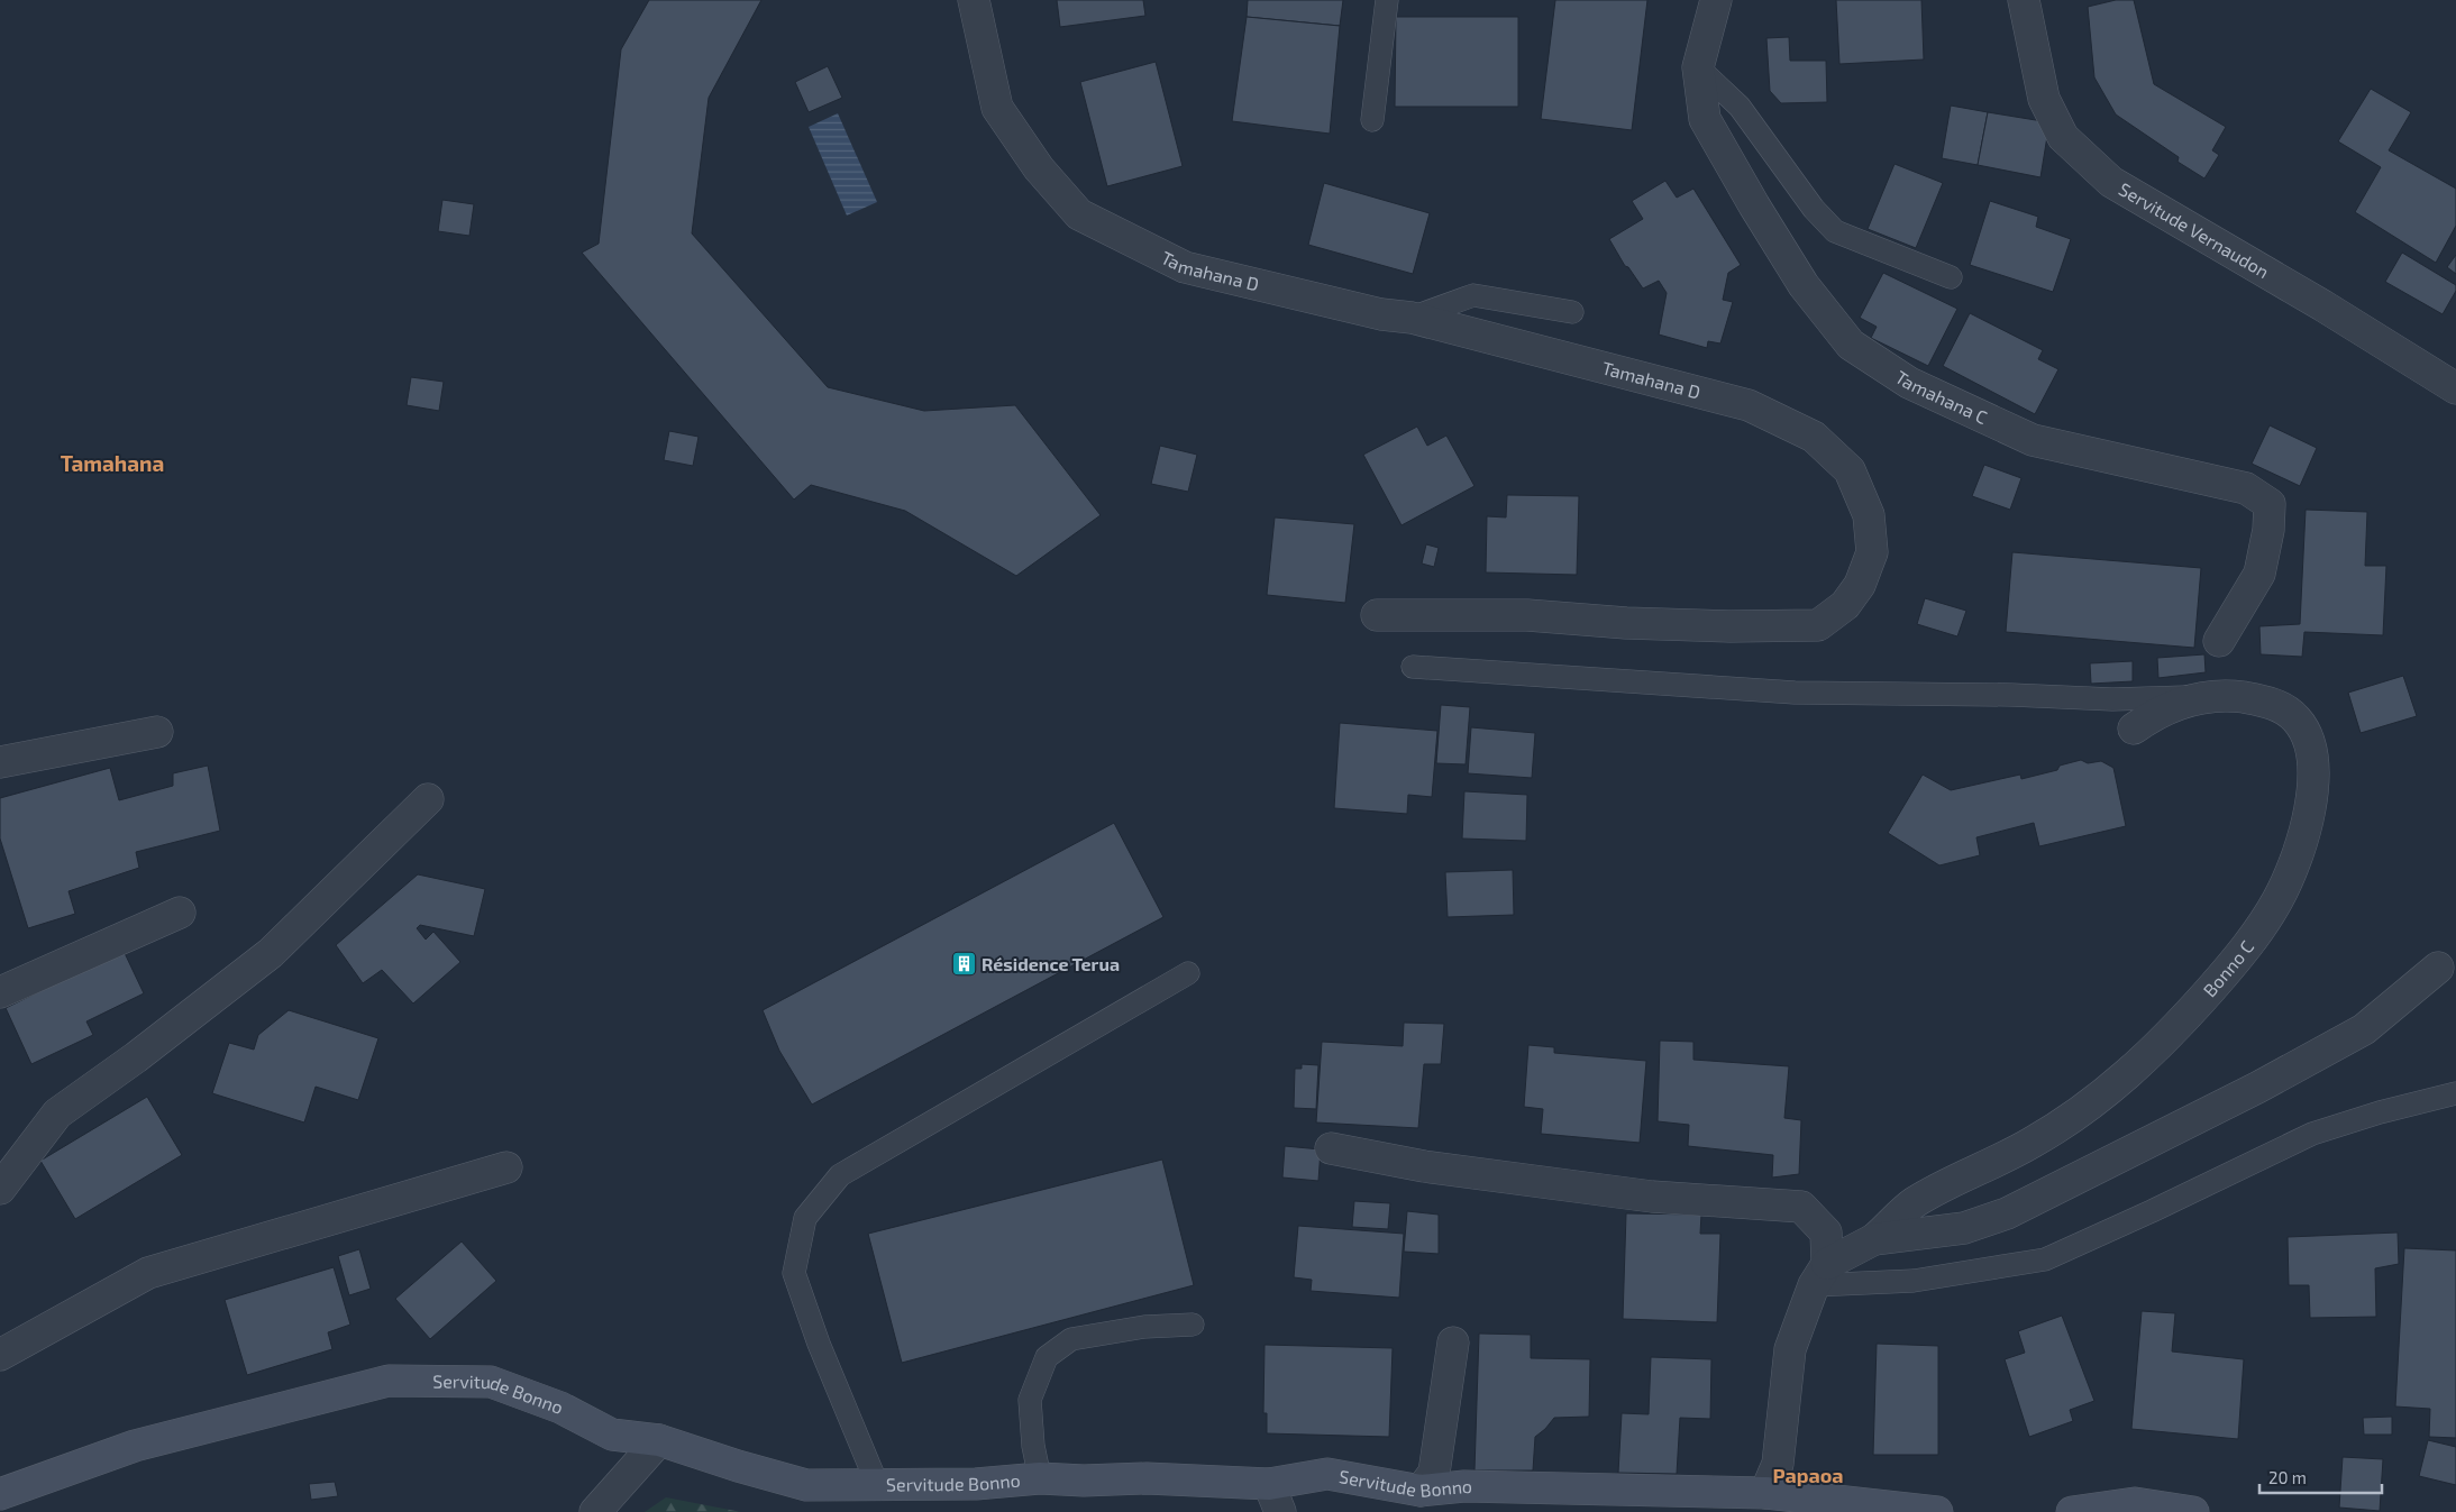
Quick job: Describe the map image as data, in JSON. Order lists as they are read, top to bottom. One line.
{"streets":{"street":["Servitude Vernaudon","Tamahana D","Tamahana C","Bonno C","Servitude Bonno"]},"districts":["Tamahana","Papaoa"],"places":{"building":["Résidence Terua"]},"scale_bar":"20 m"}
